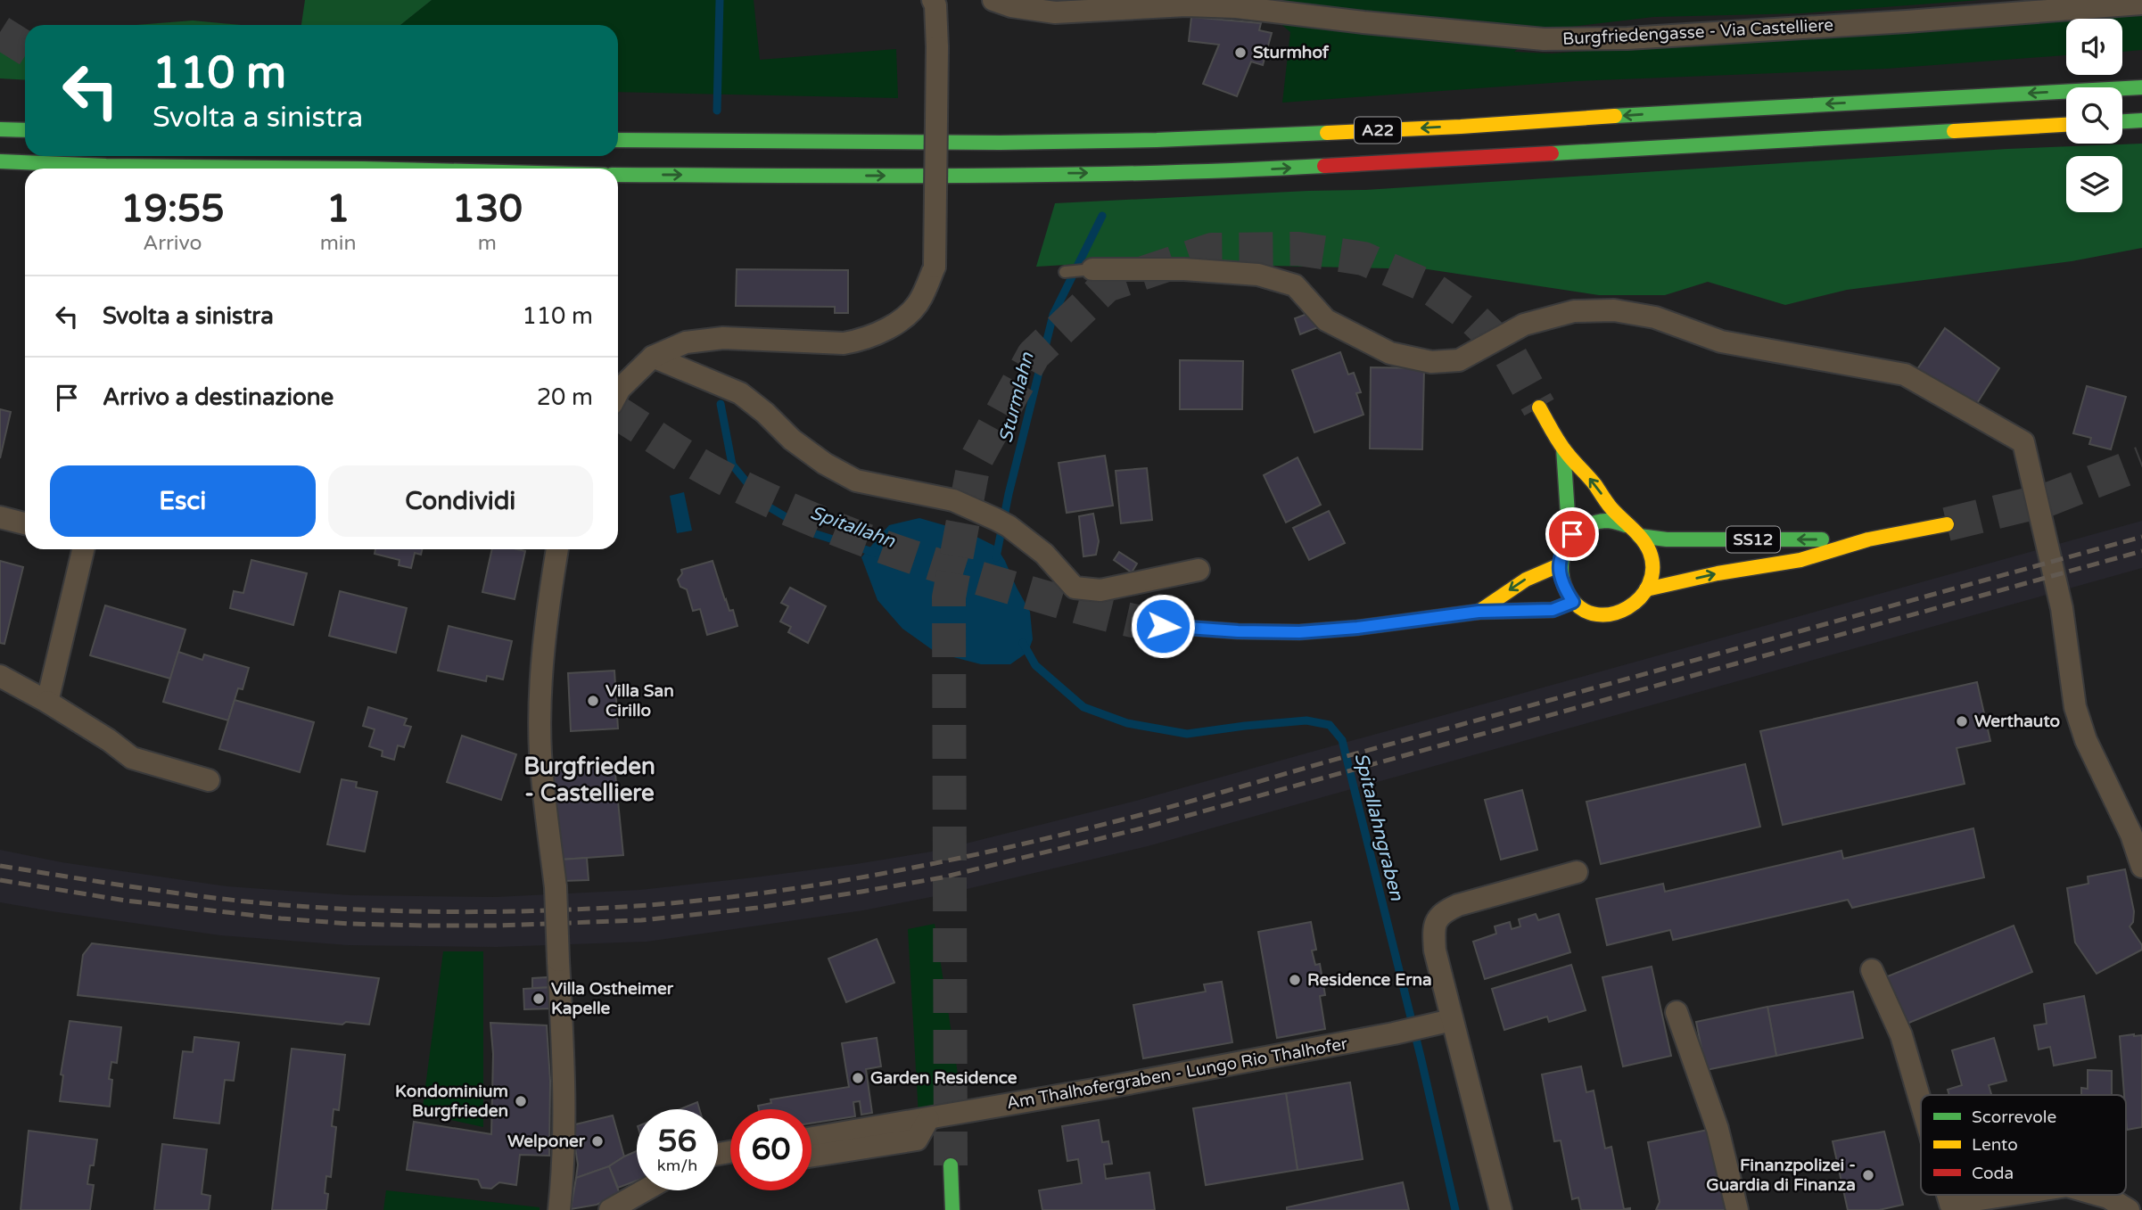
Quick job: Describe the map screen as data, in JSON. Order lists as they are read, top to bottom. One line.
{"streets":{"main road":["A22","SS12"],"street":["Burgfriedengasse - Via Castelliere","Am Thalhofergraben - Lungo Rio Thalhofer"]},"districts":["Burgfrieden - Castelliere"],"water":["Sturmlahn","Spitallahn","Spitallahngraben"],"places":["Sturmhof","Villa San Cirillo","Werthauto","Residence Erna","Villa Ostheimer Kapelle","Garden Residence","Kondominium Burgfrieden","Welponer","Finanzpolizei - Guardia di Finanza"],"legend":["Scorrevole","Lento","Coda"],"page":{"turn":["110 m","Svolta a sinistra"],"eta":["19:55","Arrivo","1","min","130","m"],"list":[{"name":"Svolta a sinistra","value":"110 m"},{"name":"Arrivo a destinazione","value":"20 m"}],"buttons":["Esci","Condividi"],"speed":"56 km/h","limit":"60"}}
